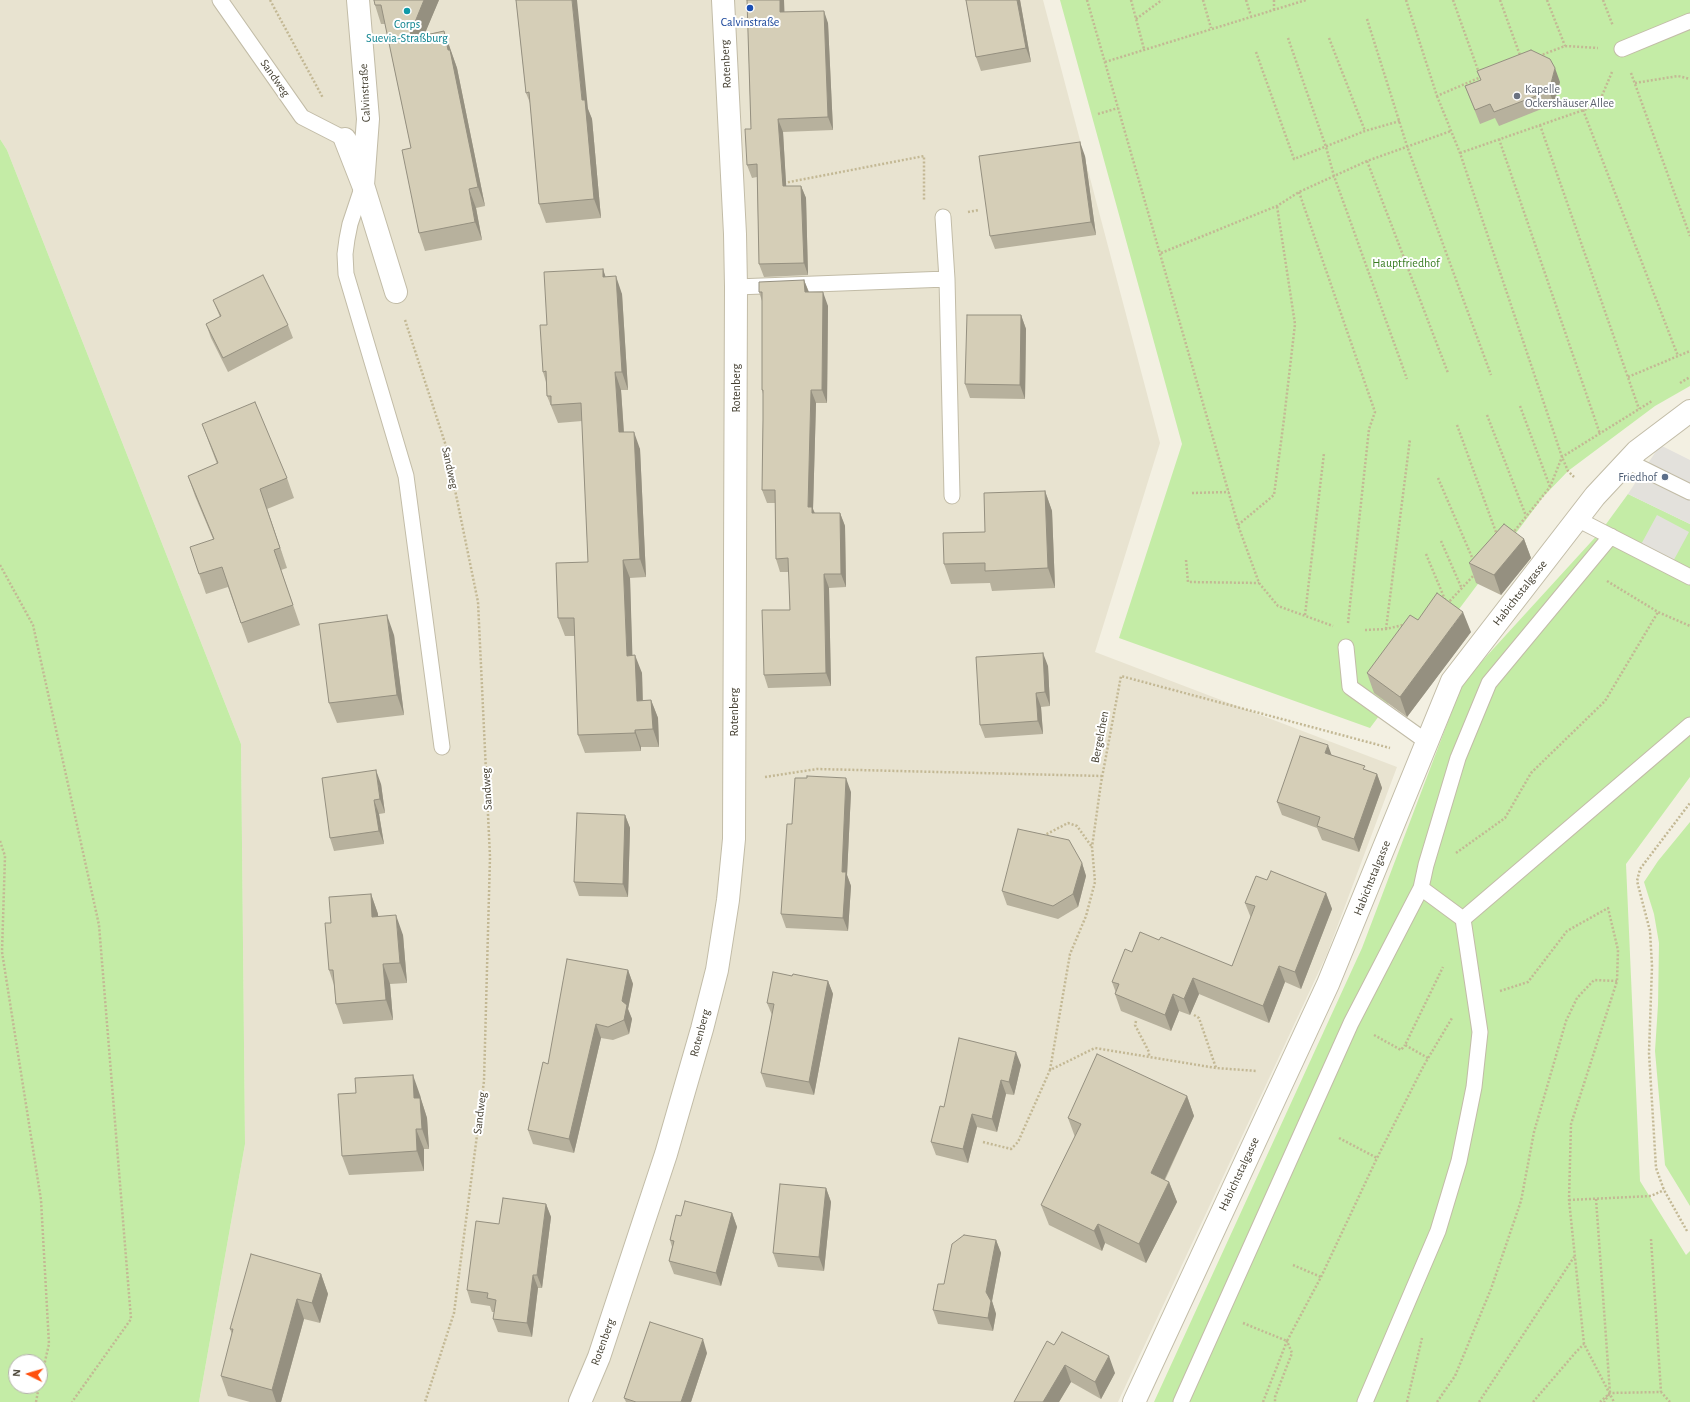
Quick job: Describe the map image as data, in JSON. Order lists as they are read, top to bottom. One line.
{"streets":{"street":["Rotenberg","Calvinstraße","Habichtstalgasse"],"lane":["Sandweg"],"path":["Bergelchen"]},"crossings":[["Habichtstalgasse","Bergelchen"]],"parks":["Hauptfriedhof"],"places":["Calvinstraße","Corps Suevia-Straßburg","Kapelle Ockershäuser Allee","Friedhof"],"north":"left"}
